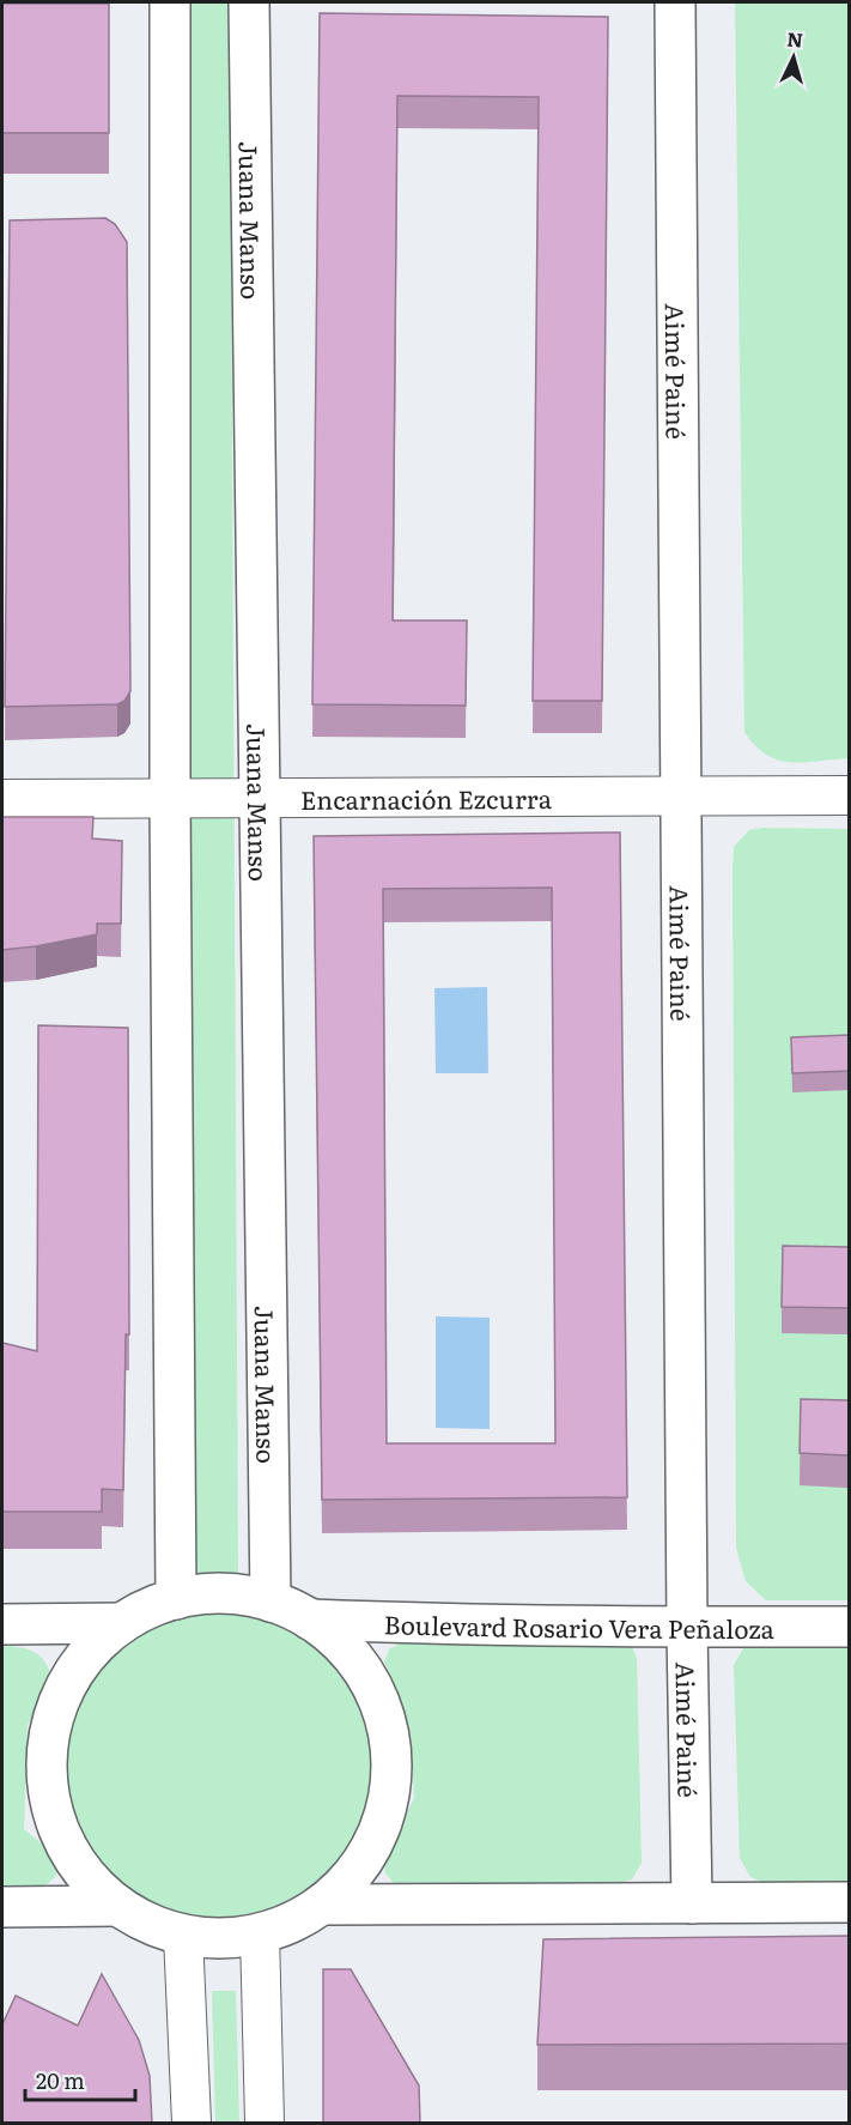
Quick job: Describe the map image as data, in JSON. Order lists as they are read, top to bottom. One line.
{"streets":{"street":["Juana Manso","Aimé Painé","Encarnación Ezcurra","Boulevard Rosario Vera Peñaloza"]},"crossings":[["Juana Manso","Encarnación Ezcurra"],["Aimé Painé","Encarnación Ezcurra"],["Aimé Painé","Boulevard Rosario Vera Peñaloza"]],"scale_bar":"20 m","north":"top"}
